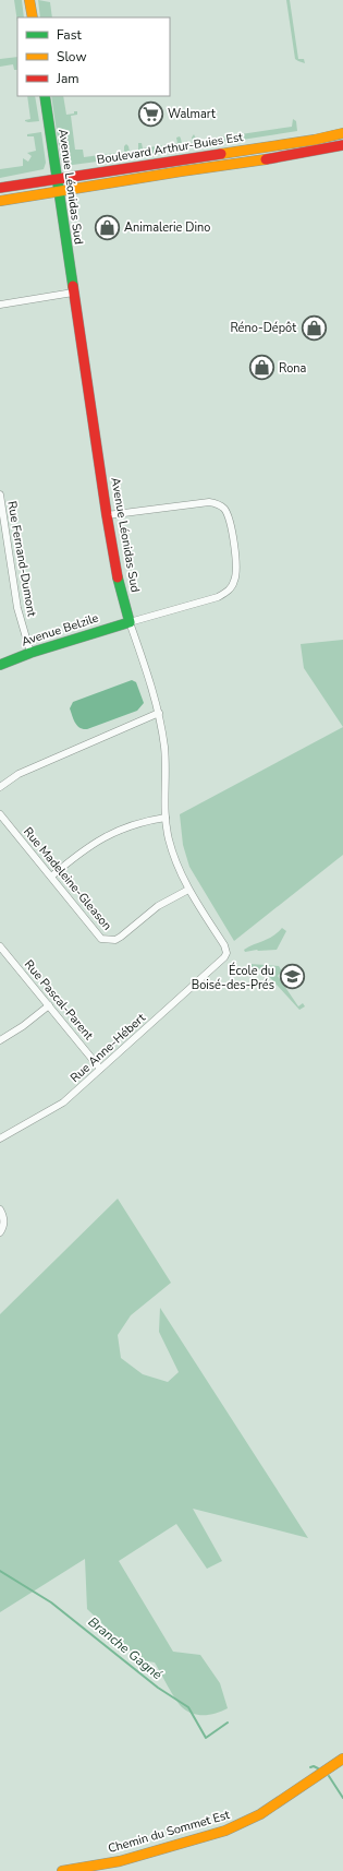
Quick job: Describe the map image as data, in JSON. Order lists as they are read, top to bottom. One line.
{"streets":{"street":["Boulevard Arthur-Buies Est","Avenue Léonidas Sud","Rue Fernand-Dumont","Avenue Belzile","Rue Madeleine-Gleason","Rue Pascal-Parent","Rue Anne-Hébert","Chemin du Sommet Est"]},"crossings":[["Boulevard Arthur-Buies Est","Avenue Léonidas Sud"],["Avenue Léonidas Sud","Avenue Belzile"],["Avenue Léonidas Sud","Rue Madeleine-Gleason"],["Avenue Léonidas Sud","Rue Anne-Hébert"],["Rue Fernand-Dumont","Avenue Belzile"],["Rue Pascal-Parent","Rue Anne-Hébert"]],"water":["Branche Gagné"],"places":{"supermarket":["Walmart"],"shop":["Animalerie Dino","Réno-Dépôt","Rona"],"school or university":["École du Boisé-des-Prés"]},"legend":["Fast","Slow","Jam"]}
